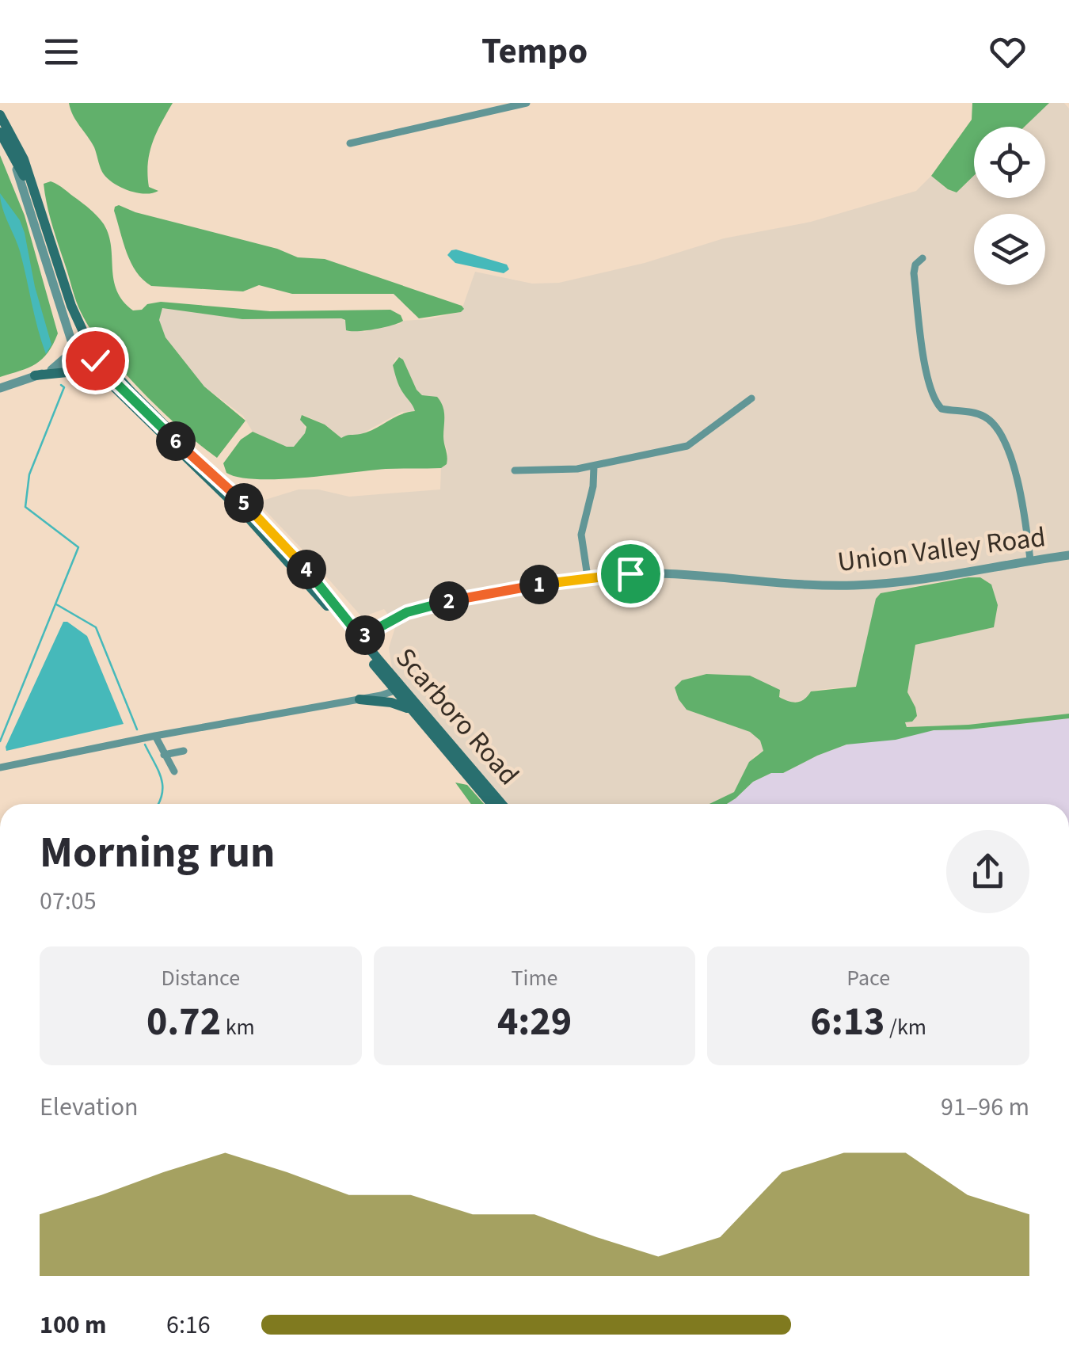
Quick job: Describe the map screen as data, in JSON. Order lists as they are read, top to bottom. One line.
{"streets":{"main road":["Scarboro Road"],"street":["Union Valley Road"]},"crossings":[["Union Valley Road","Scarboro Road"]],"page":{"header":"Tempo","pins":["6","5","4","1","2","3"],"heading":["Morning run","07:05"],"stats":[["Distance","0.72 km"],["Time","4:29"],["Pace","6:13 /km"]],"chart":["Elevation","91–96 m"],"list":[{"name":"100 m","note":"6:16"}]}}
